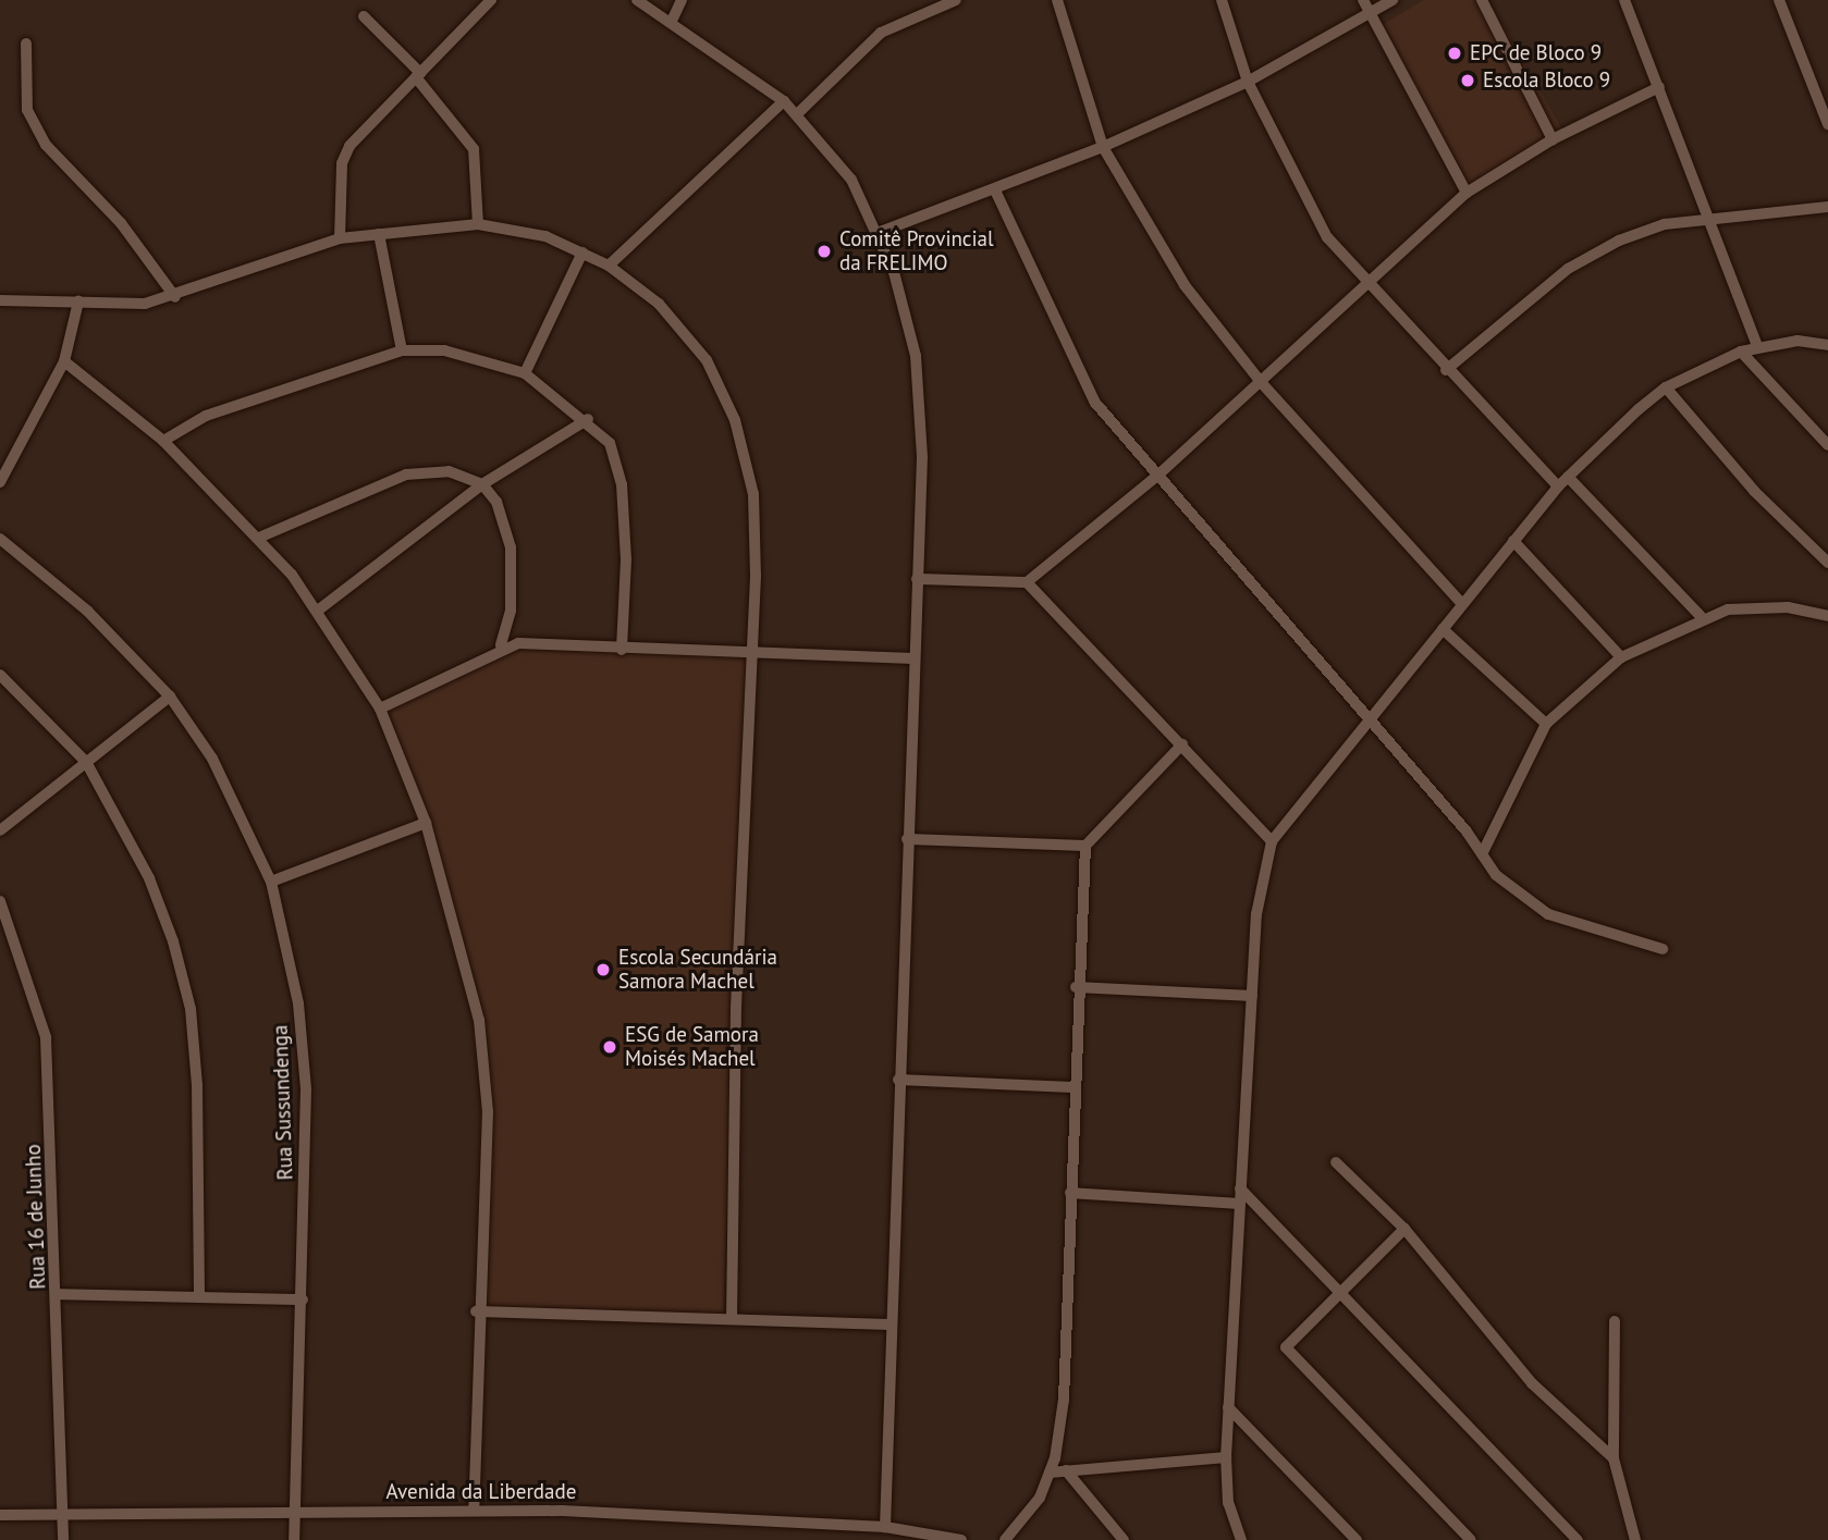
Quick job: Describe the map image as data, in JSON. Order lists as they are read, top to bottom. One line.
{"streets":{"street":["Rua Sussundenga","Rua 16 de Junho","Avenida da Liberdade"]},"crossings":[["Rua Sussundenga","Avenida da Liberdade"],["Rua 16 de Junho","Avenida da Liberdade"]],"places":["EPC de Bloco 9","Escola Bloco 9","Comitê Provincial da FRELIMO","Escola Secundária Samora Machel","ESG de Samora Moisés Machel"]}
